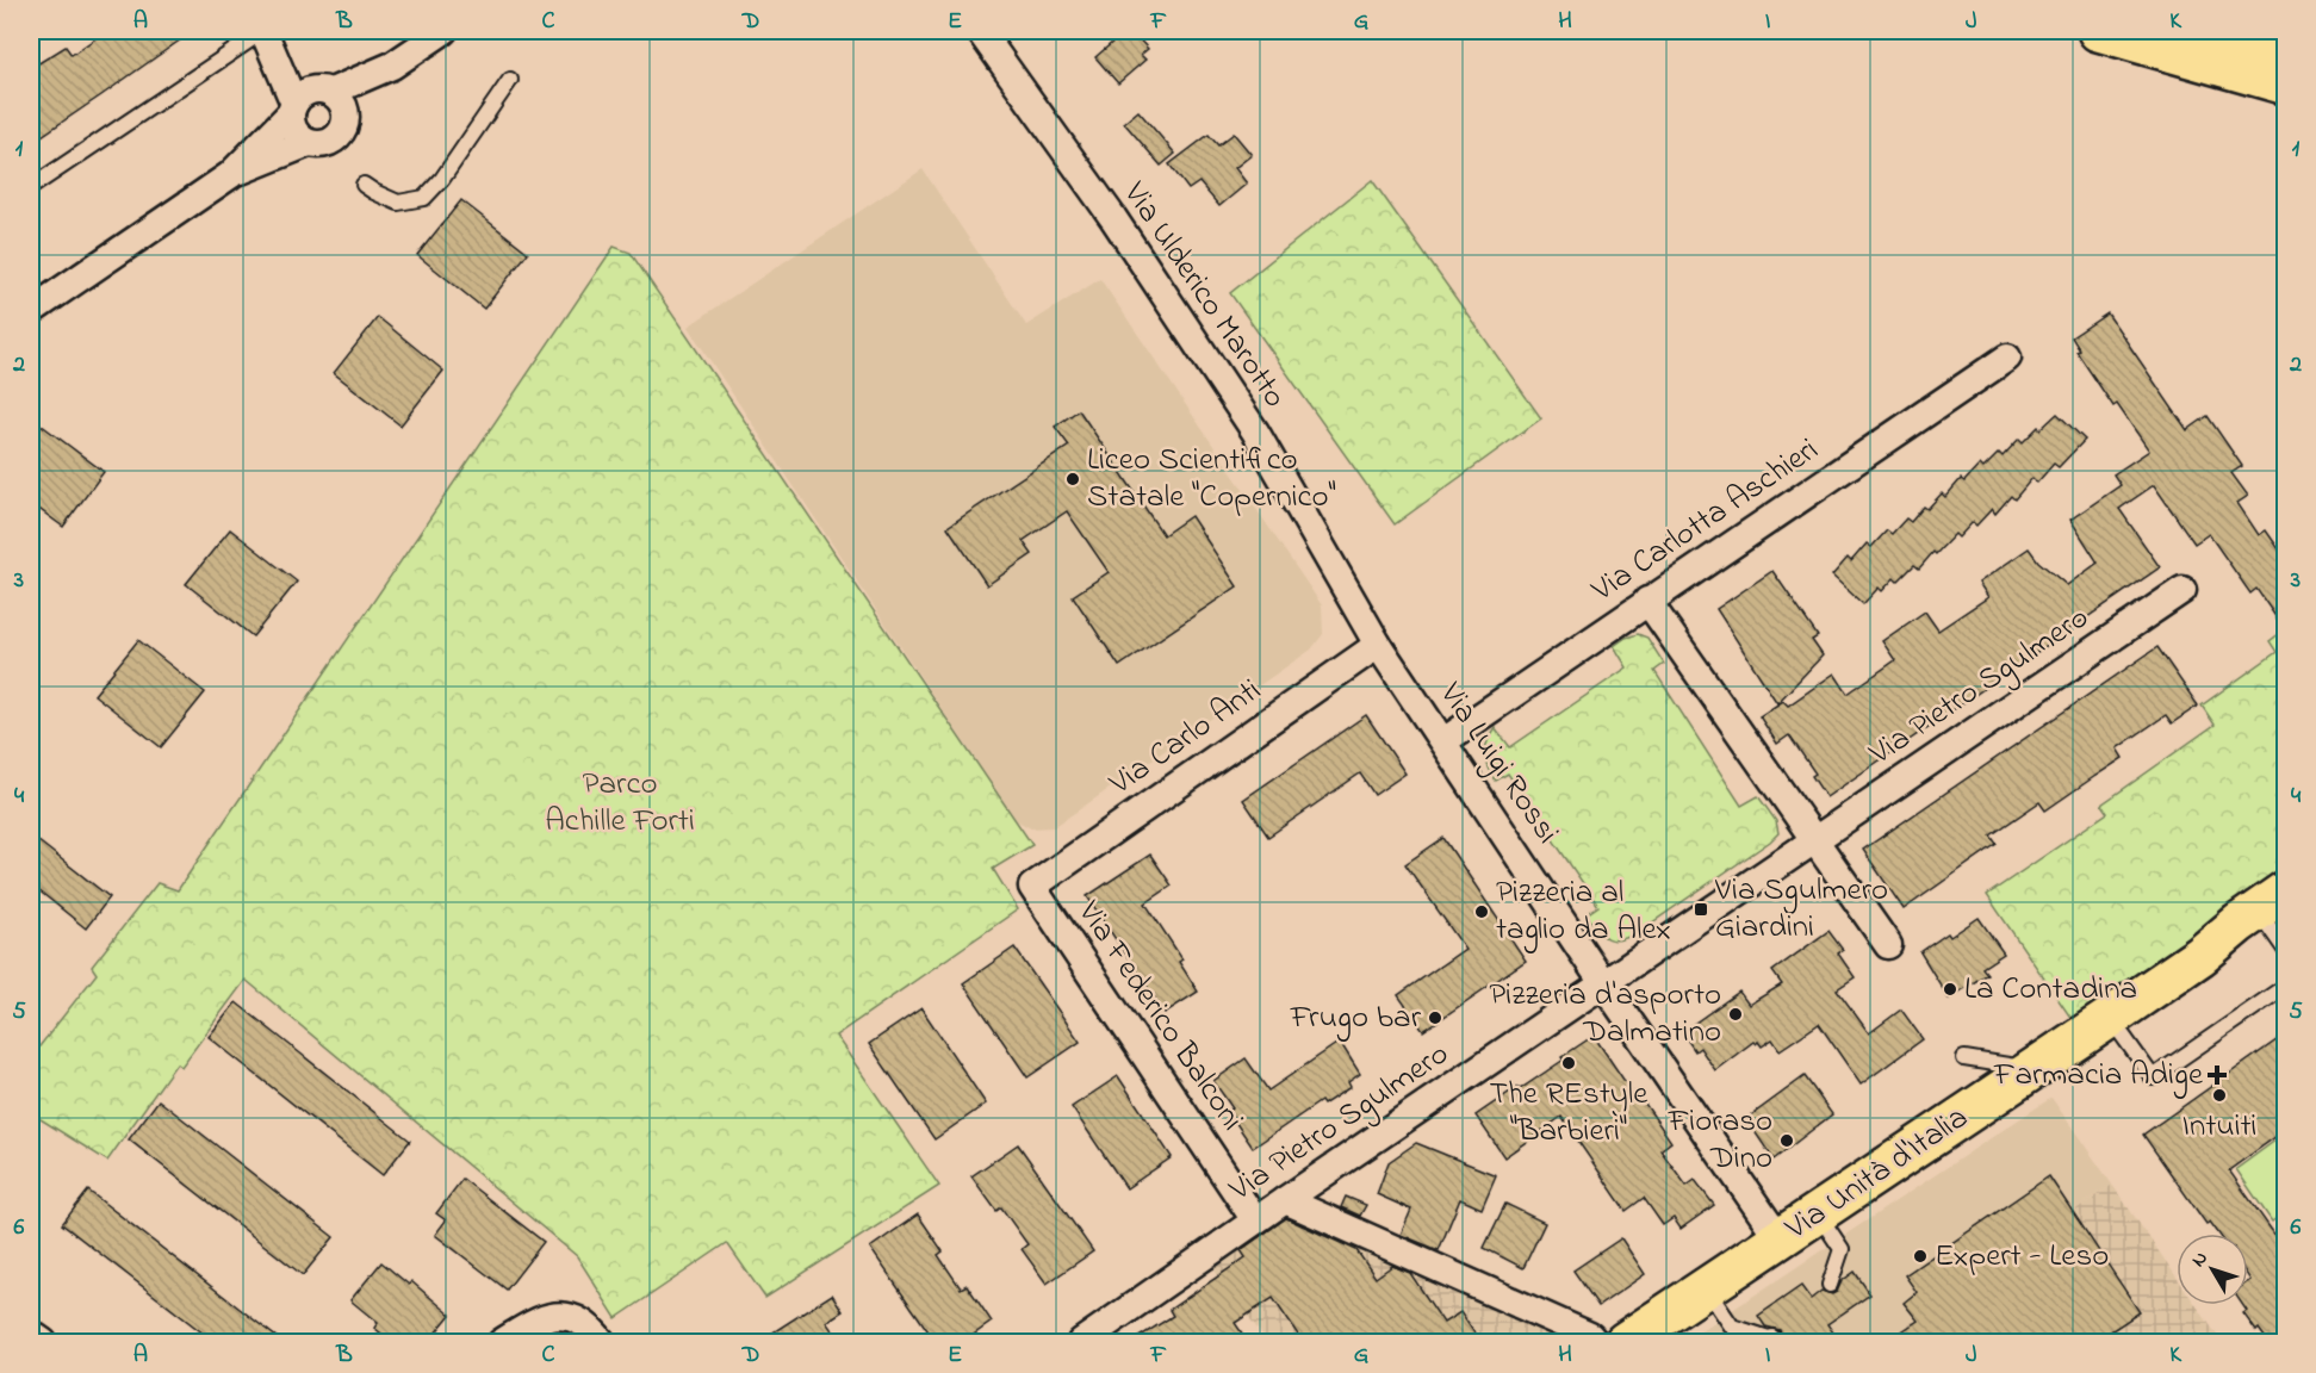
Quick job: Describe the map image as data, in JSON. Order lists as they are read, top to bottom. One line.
{"streets":{"main road":["Via Unità d'Italia"],"street":["Via Ulderico Marotto","Via Carlotta Aschieri","Via Pietro Sgulmero","Via Carlo Anti","Via Luigi Rossi","Via Federico Balconi"]},"crossings":[["Via Ulderico Marotto","Via Carlo Anti"],["Via Ulderico Marotto","Via Luigi Rossi"],["Via Carlotta Aschieri","Via Luigi Rossi"],["Via Pietro Sgulmero","Via Luigi Rossi"],["Via Pietro Sgulmero","Via Federico Balconi"],["Via Carlo Anti","Via Luigi Rossi"],["Via Carlo Anti","Via Federico Balconi"],["Via Luigi Rossi","Via Unità d'Italia"]],"parks":["Parco Achille Forti"],"places":{"other":["Liceo Scientifico Statale \"Copernico\"","Pizzeria al taglio da Alex","La Contadina","Pizzeria d'asporto Dalmatino","Frugo bar","The REstyle \"Barbieri\"","Intuiti","Fioraso Dino","Expert - Leso"],"transit":["Via Sgulmero Giardini"],"health":["Farmacia Adige"]},"north":"top left","grid":{"columns":["A","B","C","D","E","F","G","H","I","J","K"],"rows":["1","2","3","4","5","6"]}}
